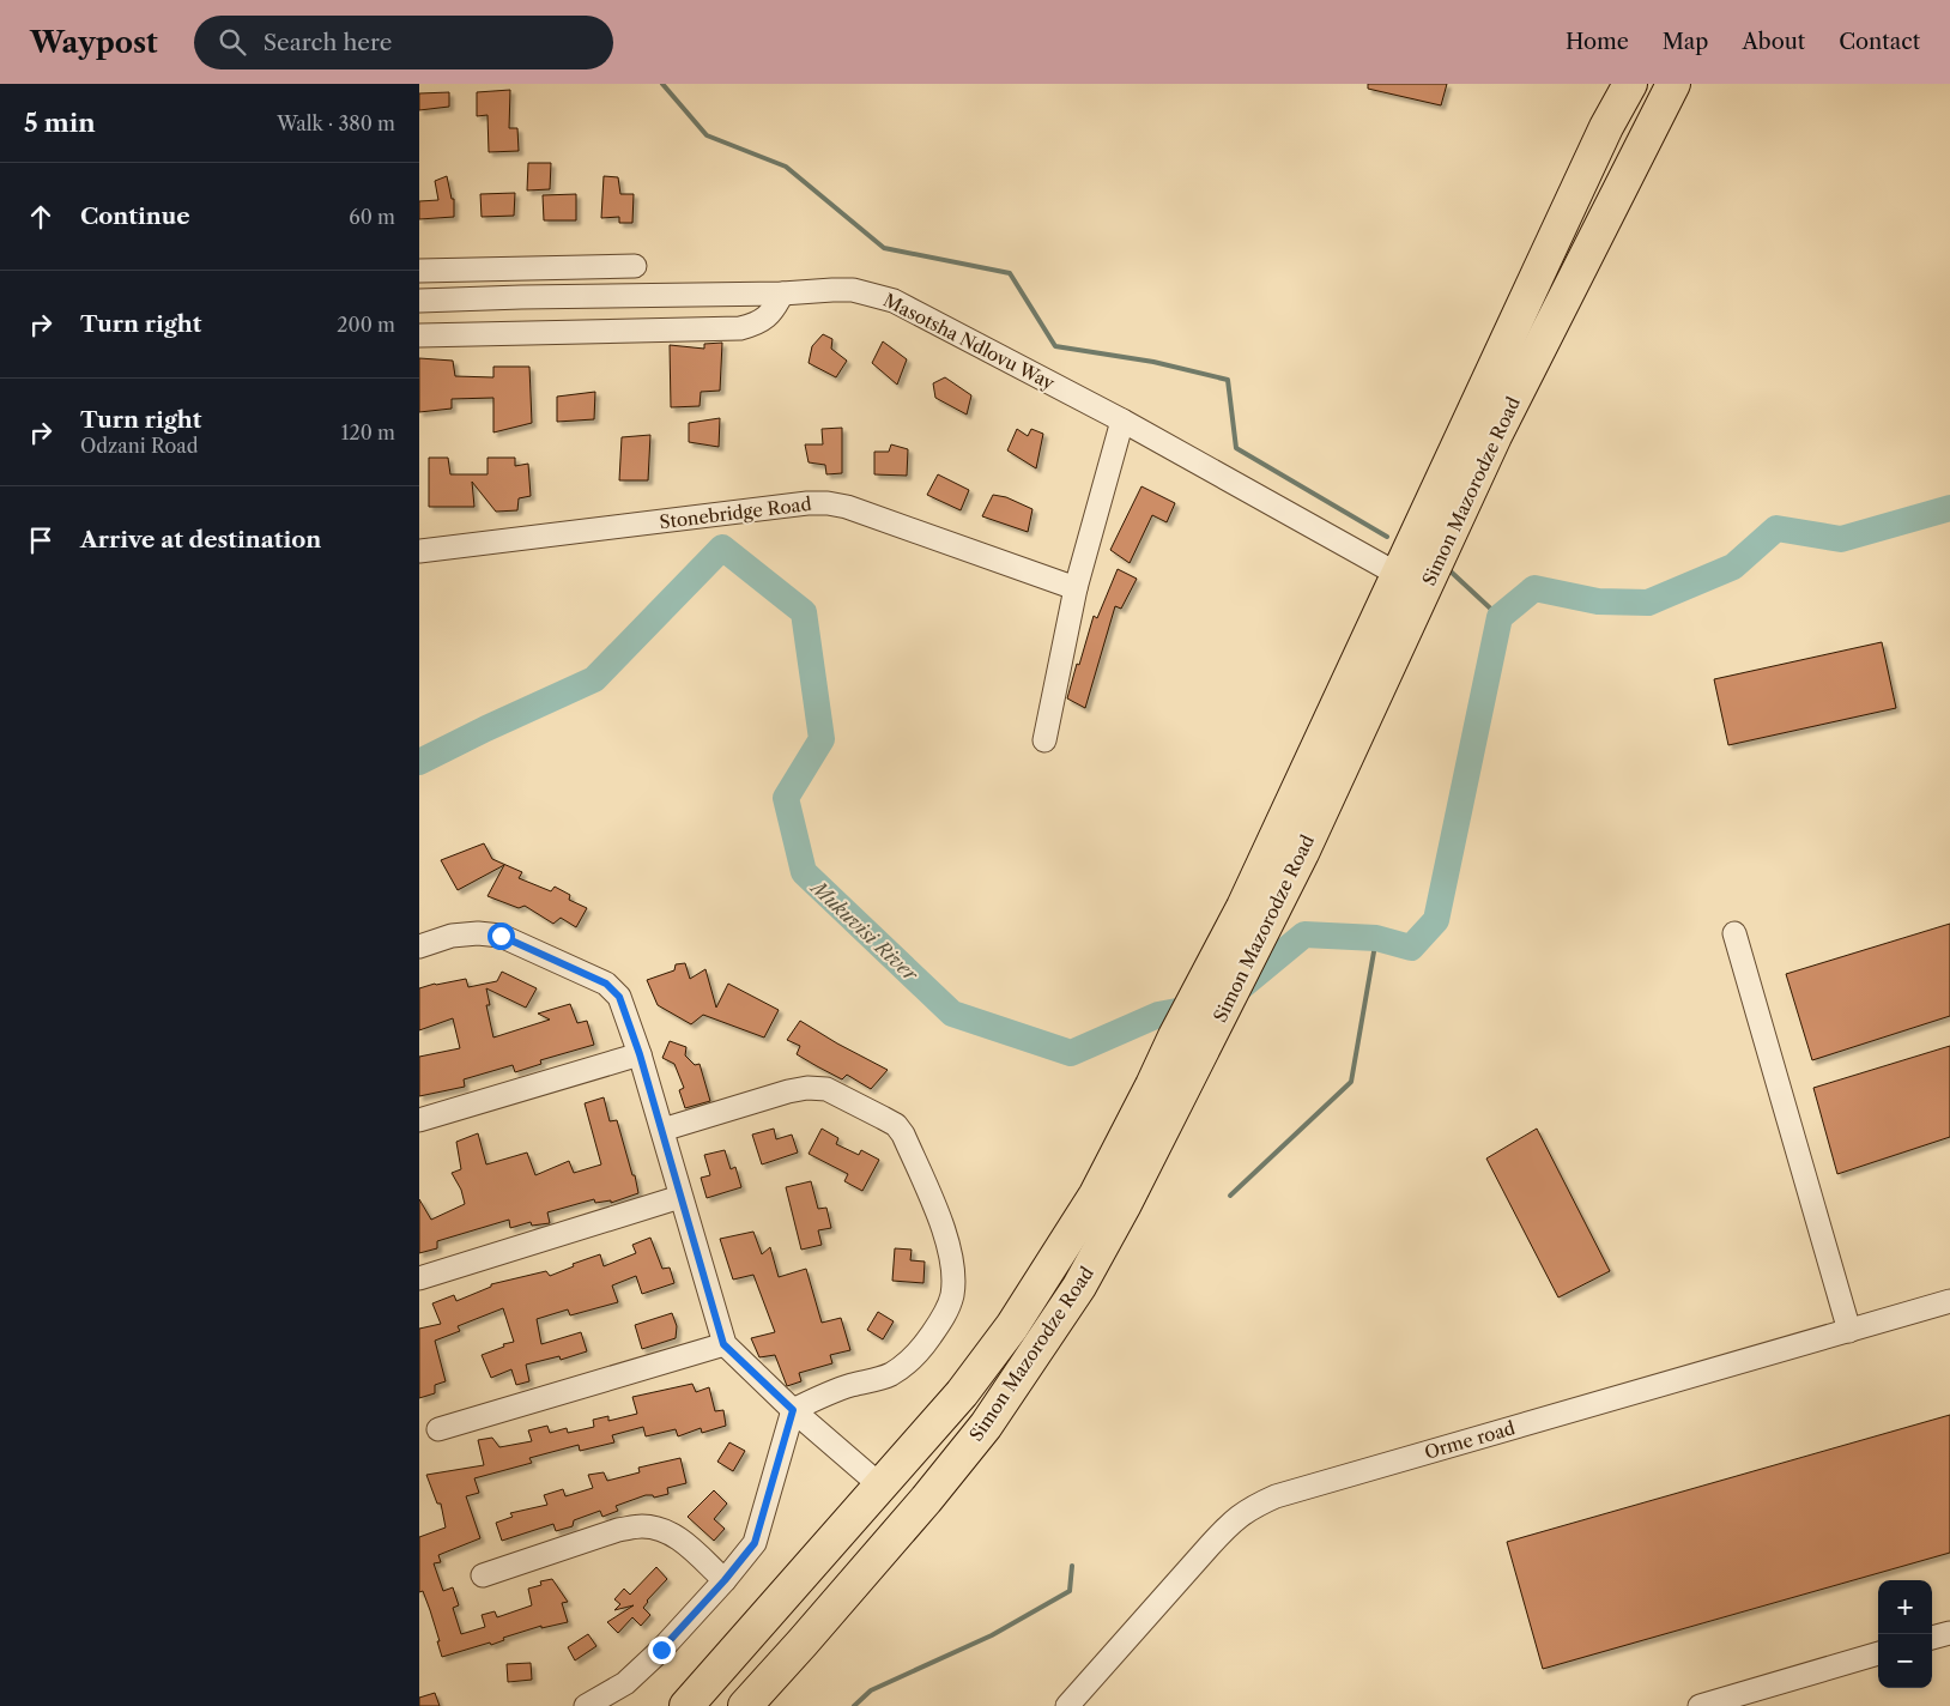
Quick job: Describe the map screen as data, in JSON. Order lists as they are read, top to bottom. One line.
{"streets":{"highway":["Simon Mazorodze Road"],"street":["Masotsha Ndlovu Way","Stonebridge Road","Orme road"]},"crossings":[["Masotsha Ndlovu Way","Simon Mazorodze Road"]],"water":["Mukuvisi River"],"page":{"header":"Waypost","search":"Search here","nav":["Home","Map","About","Contact"],"heading":["5 min","Walk · 380 m"],"list":[["Continue","60 m"],["Turn right","200 m"],["Turn right","Odzani Road","120 m"],"Arrive at destination"],"map_buttons":["+","−"]}}
